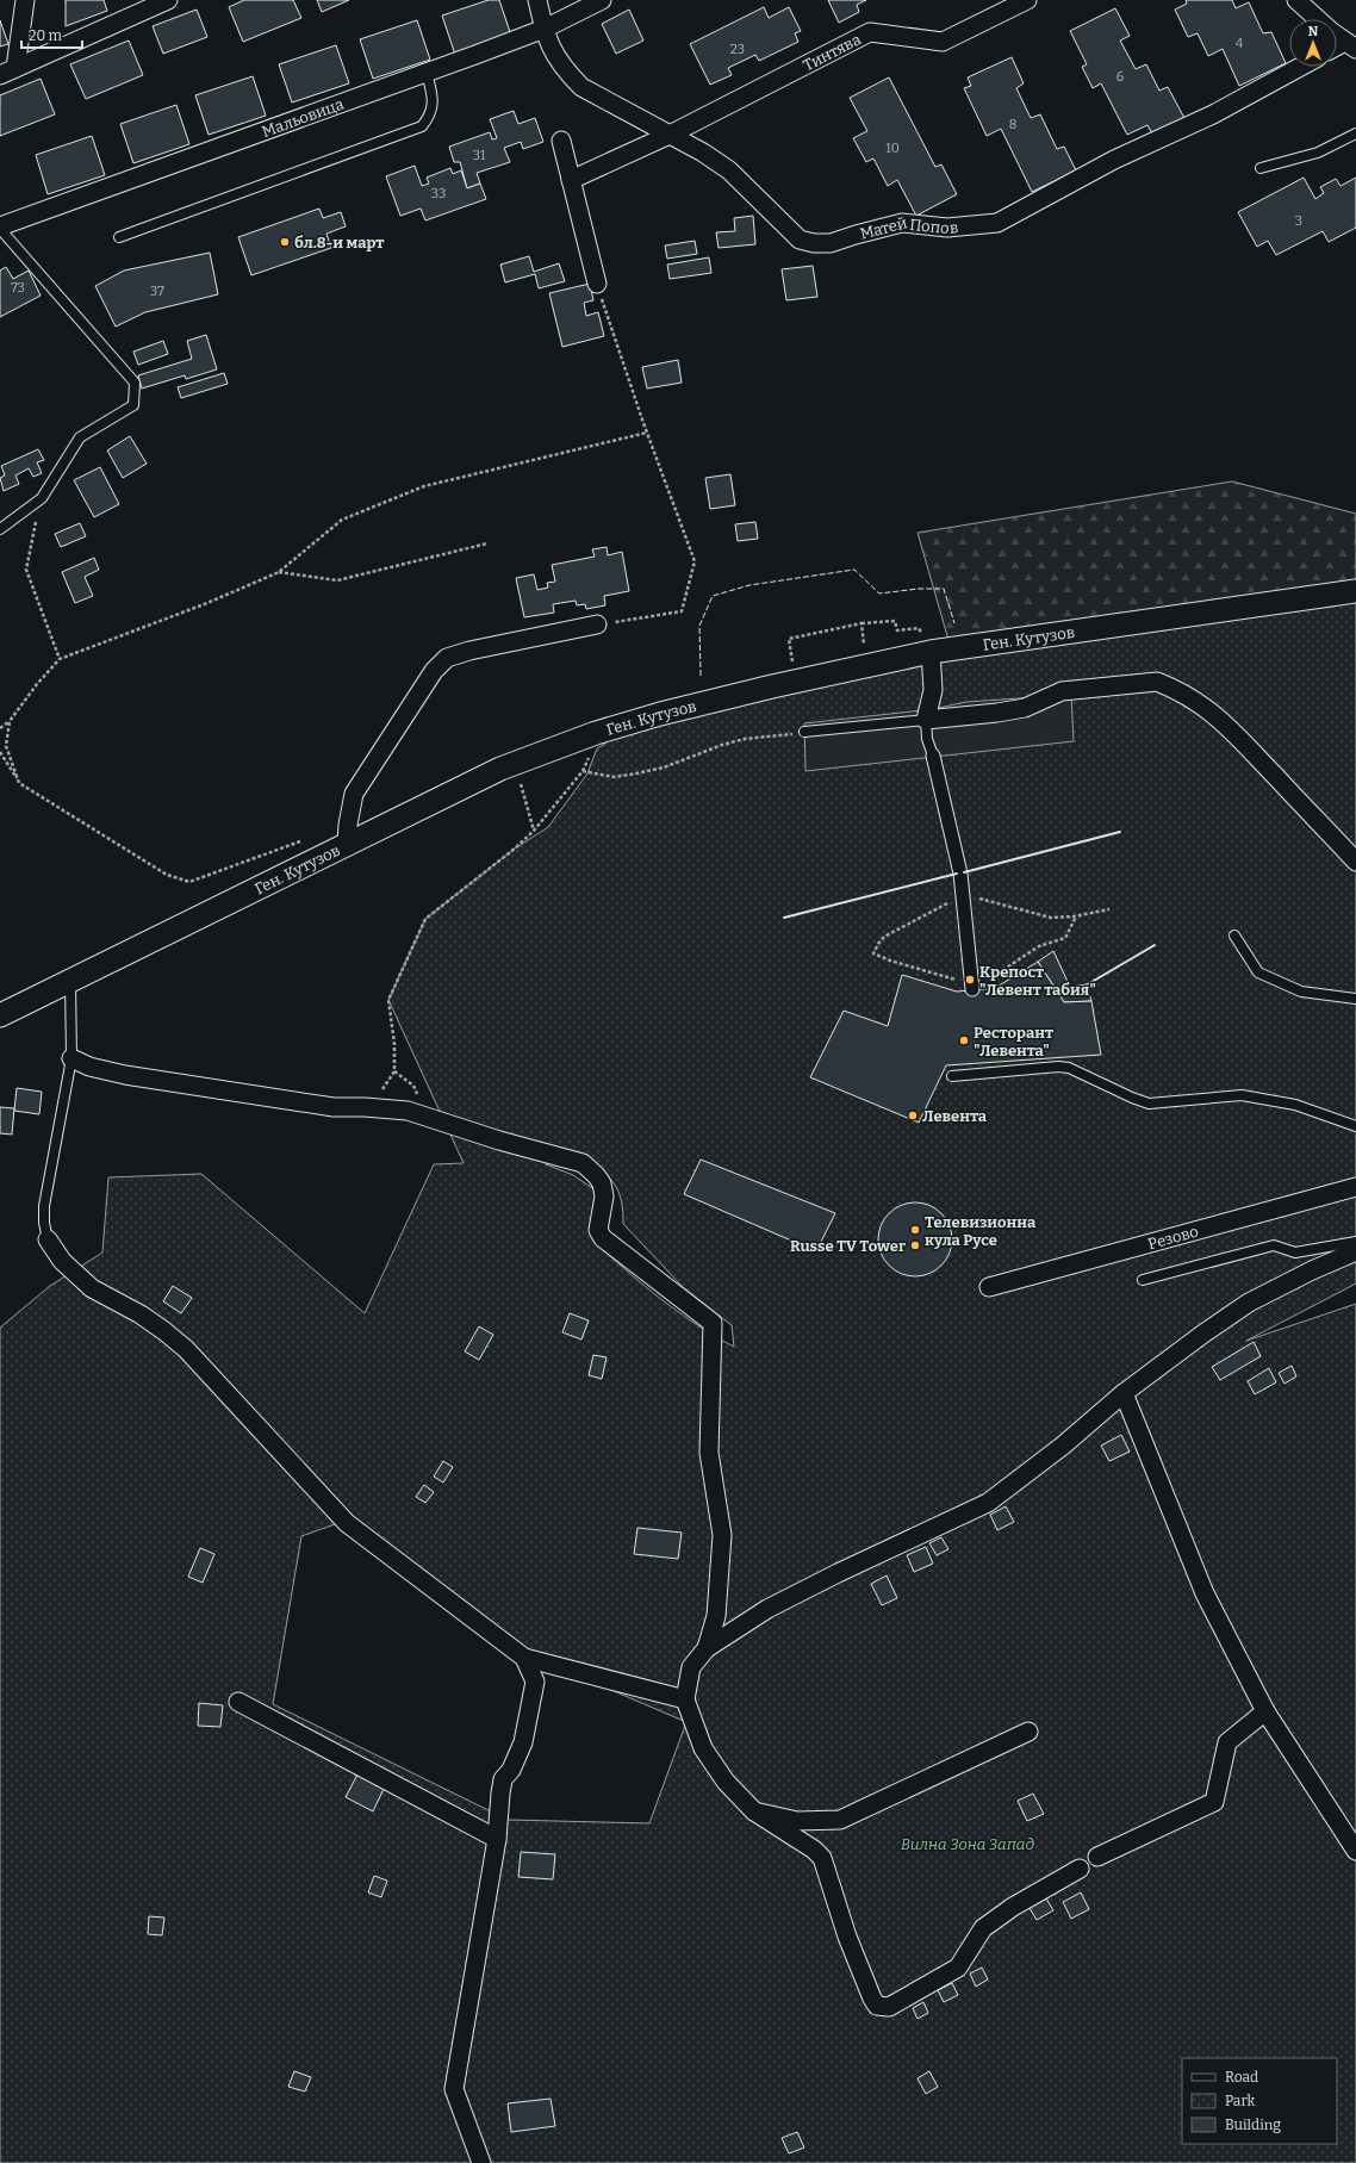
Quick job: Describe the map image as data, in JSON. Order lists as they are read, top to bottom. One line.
{"streets":{"street":["Тинтява","Мальовица","Матей Попов","Ген. Кутузов","Резово"]},"crossings":[["Тинтява","Матей Попов"],["Мальовица","Матей Попов"]],"parks":["Вилна Зона Запад"],"places":["бл.8-и март","Крепост \"Левент табия\"","Ресторант \"Левента\"","Левента","Телевизионна кула Русе","Russe TV Tower"],"house_numbers":["4","23","6","8","10","31","33","3","73","37"],"legend":["Road","Park","Building"],"scale_bar":"20 m","north":"top"}
